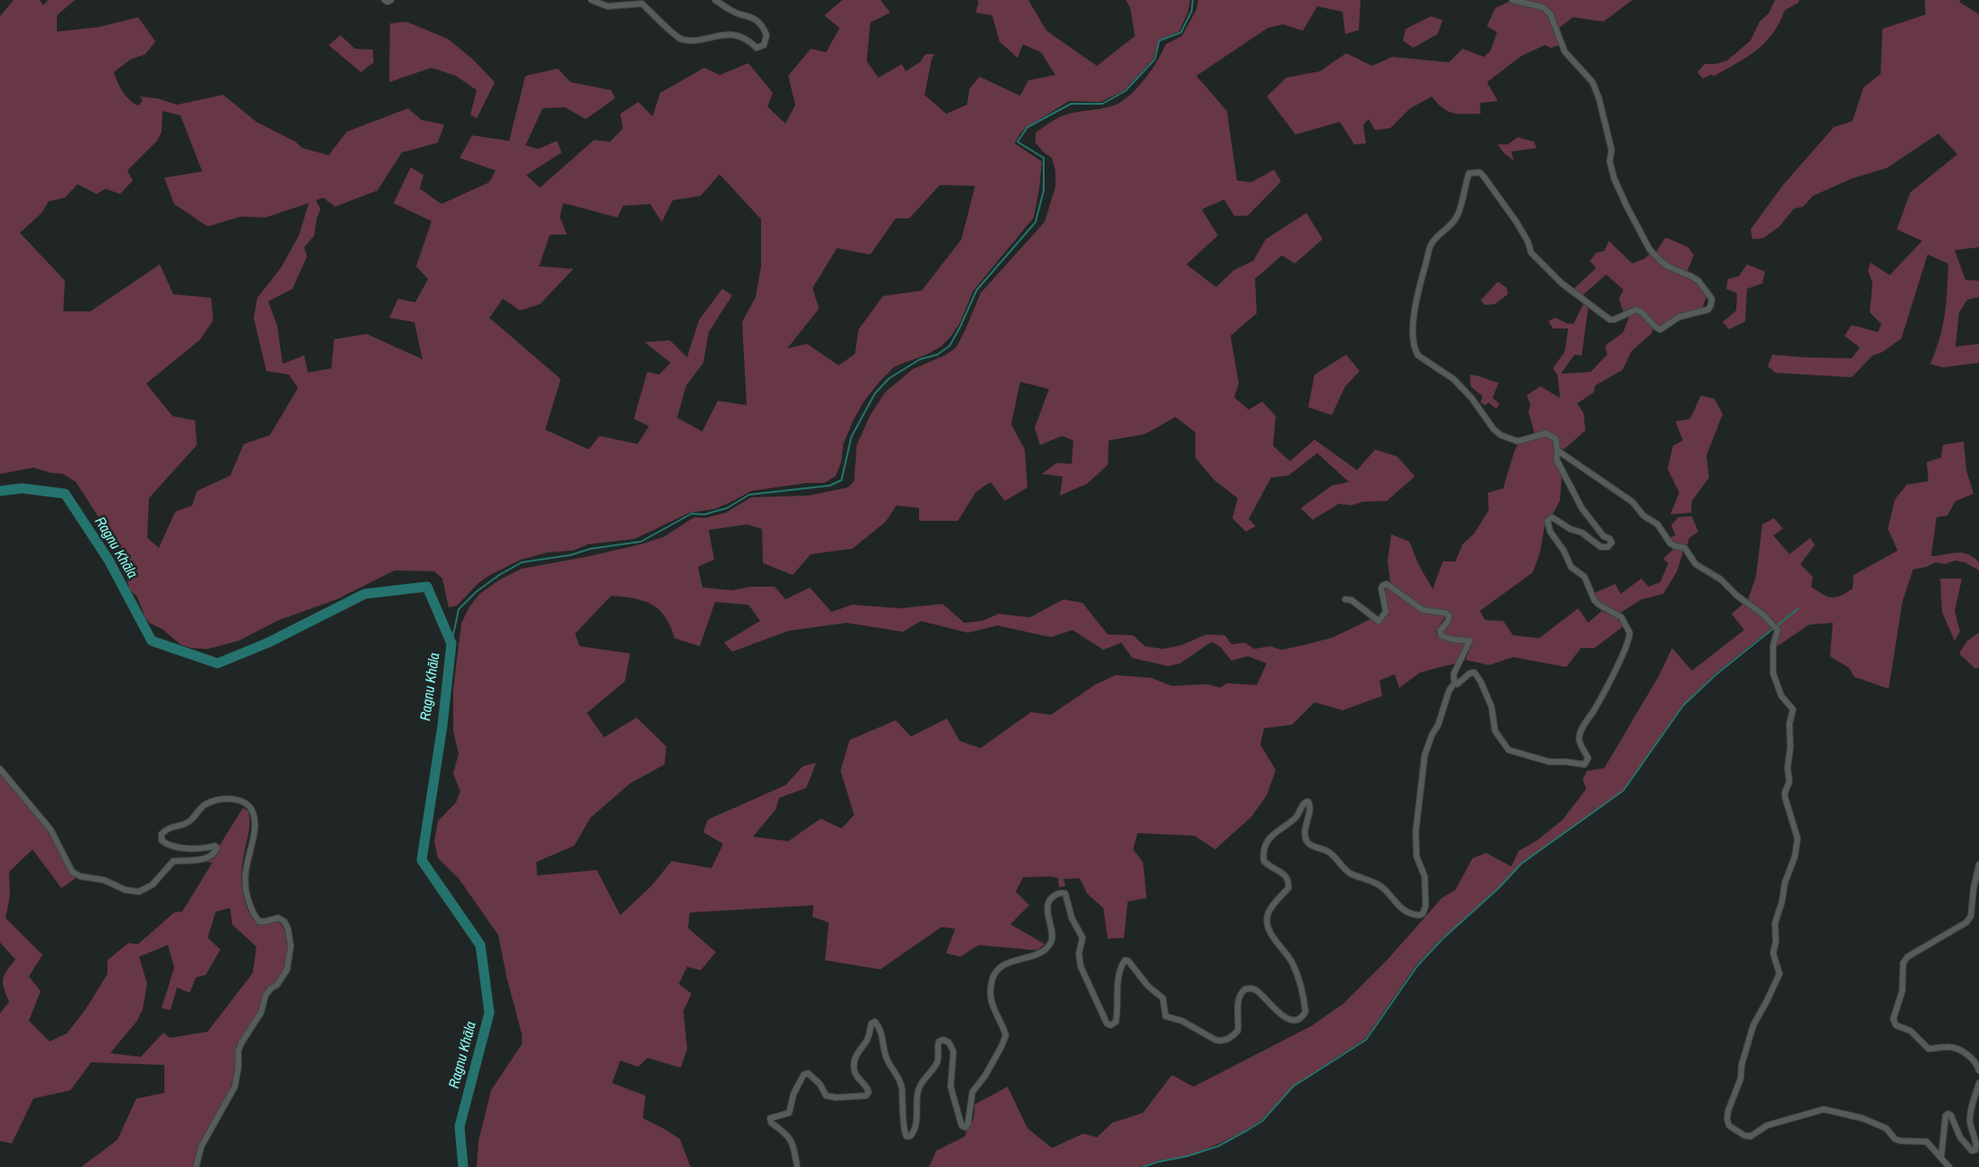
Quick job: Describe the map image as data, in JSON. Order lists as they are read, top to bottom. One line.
{"water":["Ragnu Khāla"]}
